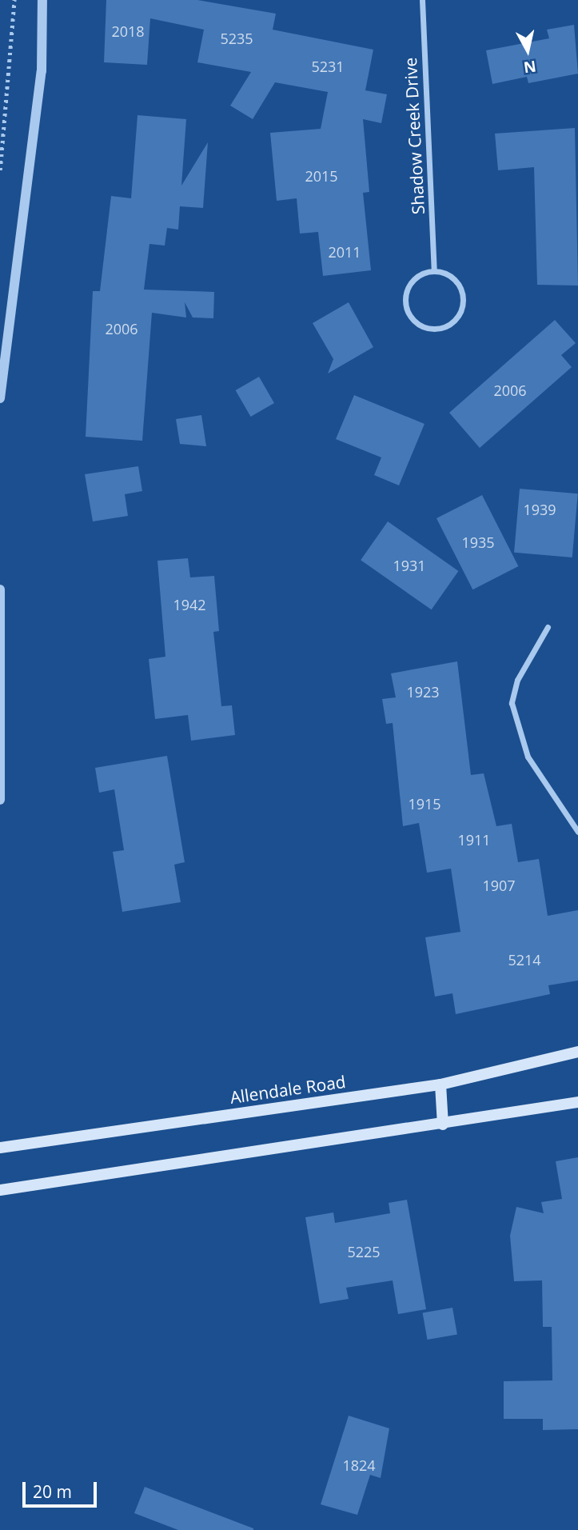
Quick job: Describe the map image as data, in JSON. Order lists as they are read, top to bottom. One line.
{"streets":{"main road":["Allendale Road"],"street":["Shadow Creek Drive"]},"house_numbers":["2018","5235","5231","2015","2011","2006","2006","1939","1935","1931","1942","1923","1915","1911","1907","5214","5225","1824"],"scale_bar":"20 m","north":"bottom"}
